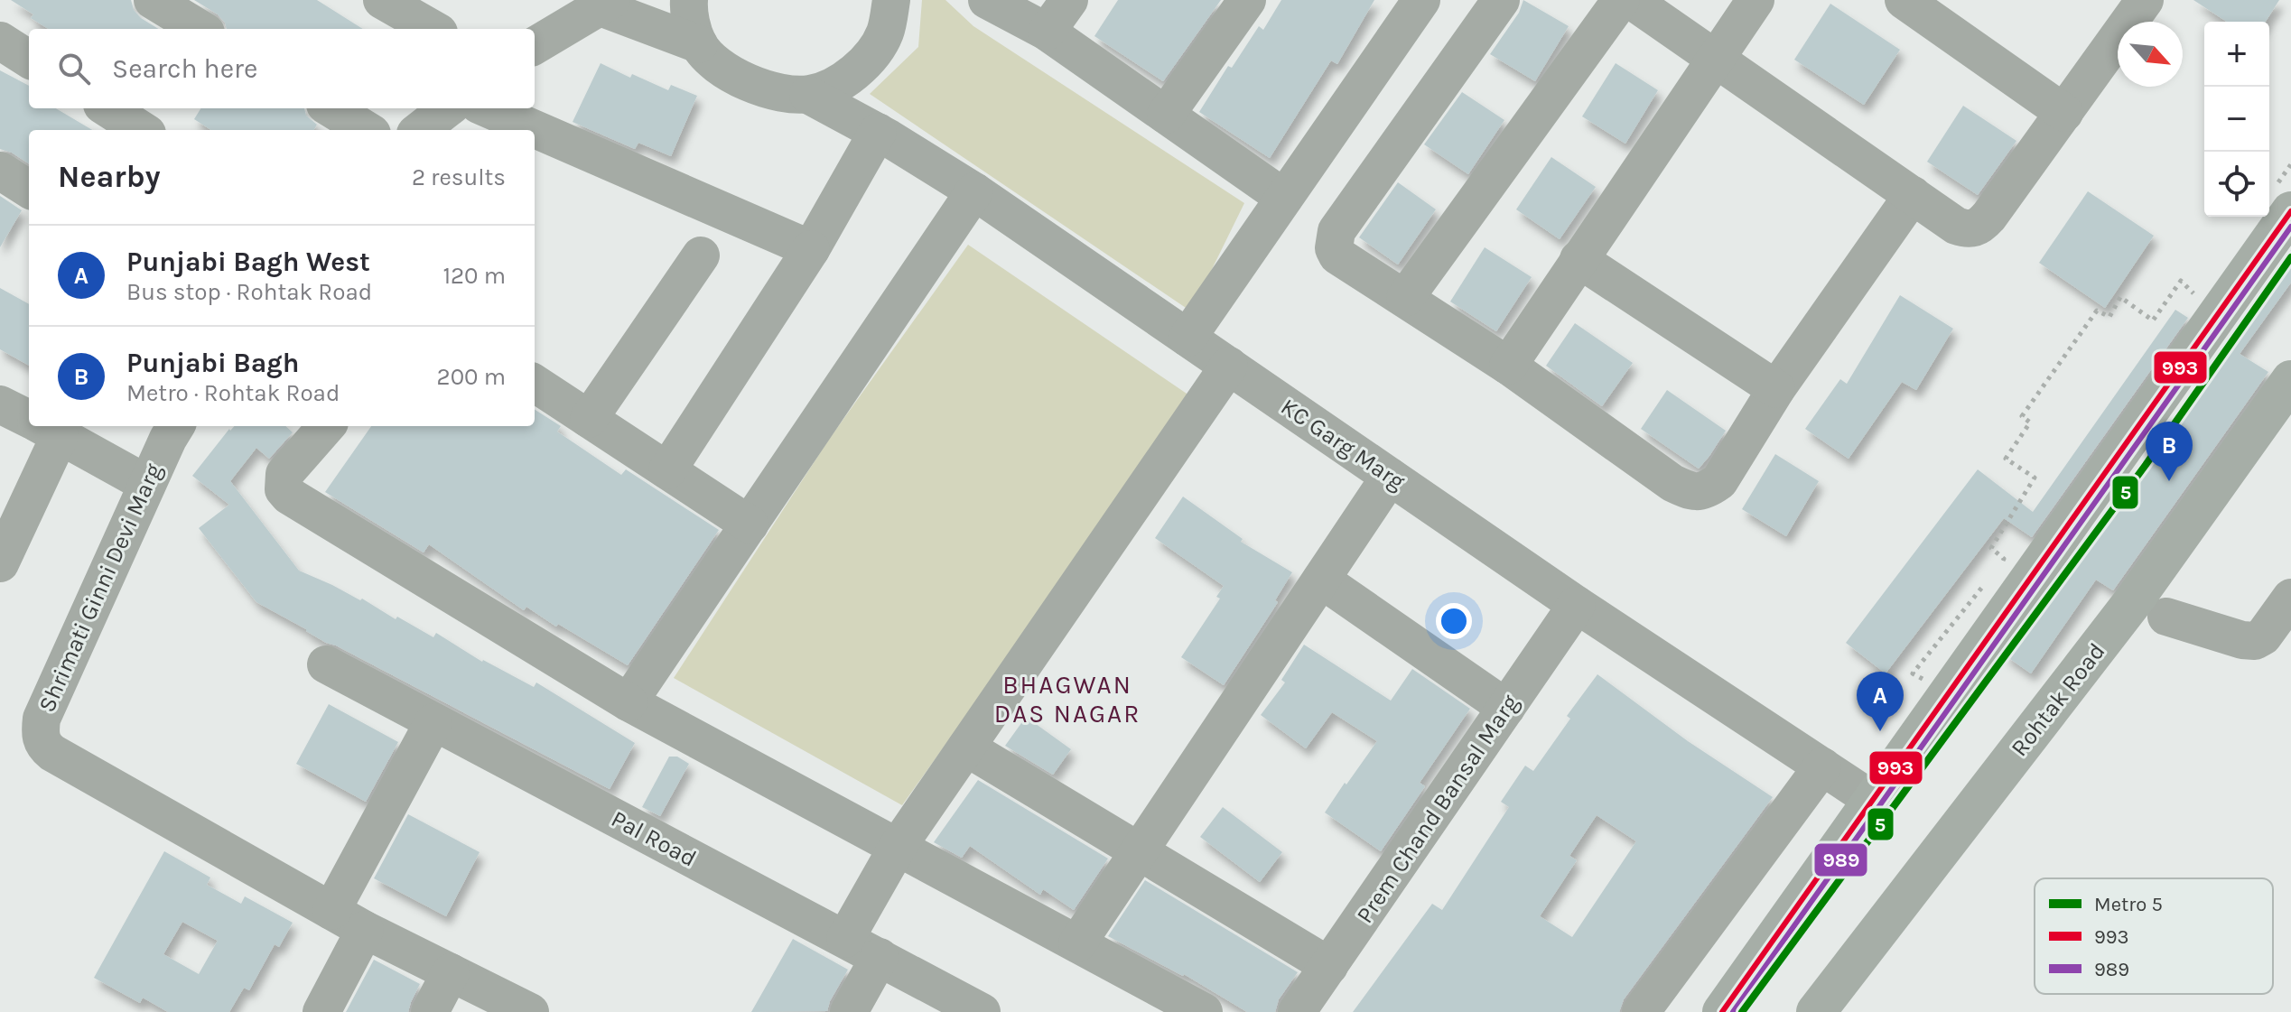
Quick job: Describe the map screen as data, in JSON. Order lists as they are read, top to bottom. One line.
{"streets":{"main road":["Rohtak Road"],"street":["KC Garg Marg","Shrimati Ginni Devi Marg","Prem Chand Bansal Marg","Pal Road"]},"crossings":[["KC Garg Marg","Prem Chand Bansal Marg"]],"districts":["BHAGWAN DAS NAGAR"],"lines":["transit line 993","transit line 989","metro line 5"],"legend":["Metro 5","993","989"],"north":"bottom right","page":{"map_buttons":["+","−"],"search":"Search here","heading":["Nearby","2 results"],"list":[{"mark":"A","name":"Punjabi Bagh West","note":"Bus stop · Rohtak Road","value":"120 m"},{"mark":"B","name":"Punjabi Bagh","note":"Metro · Rohtak Road","value":"200 m"}],"pins":["B","A"]}}
